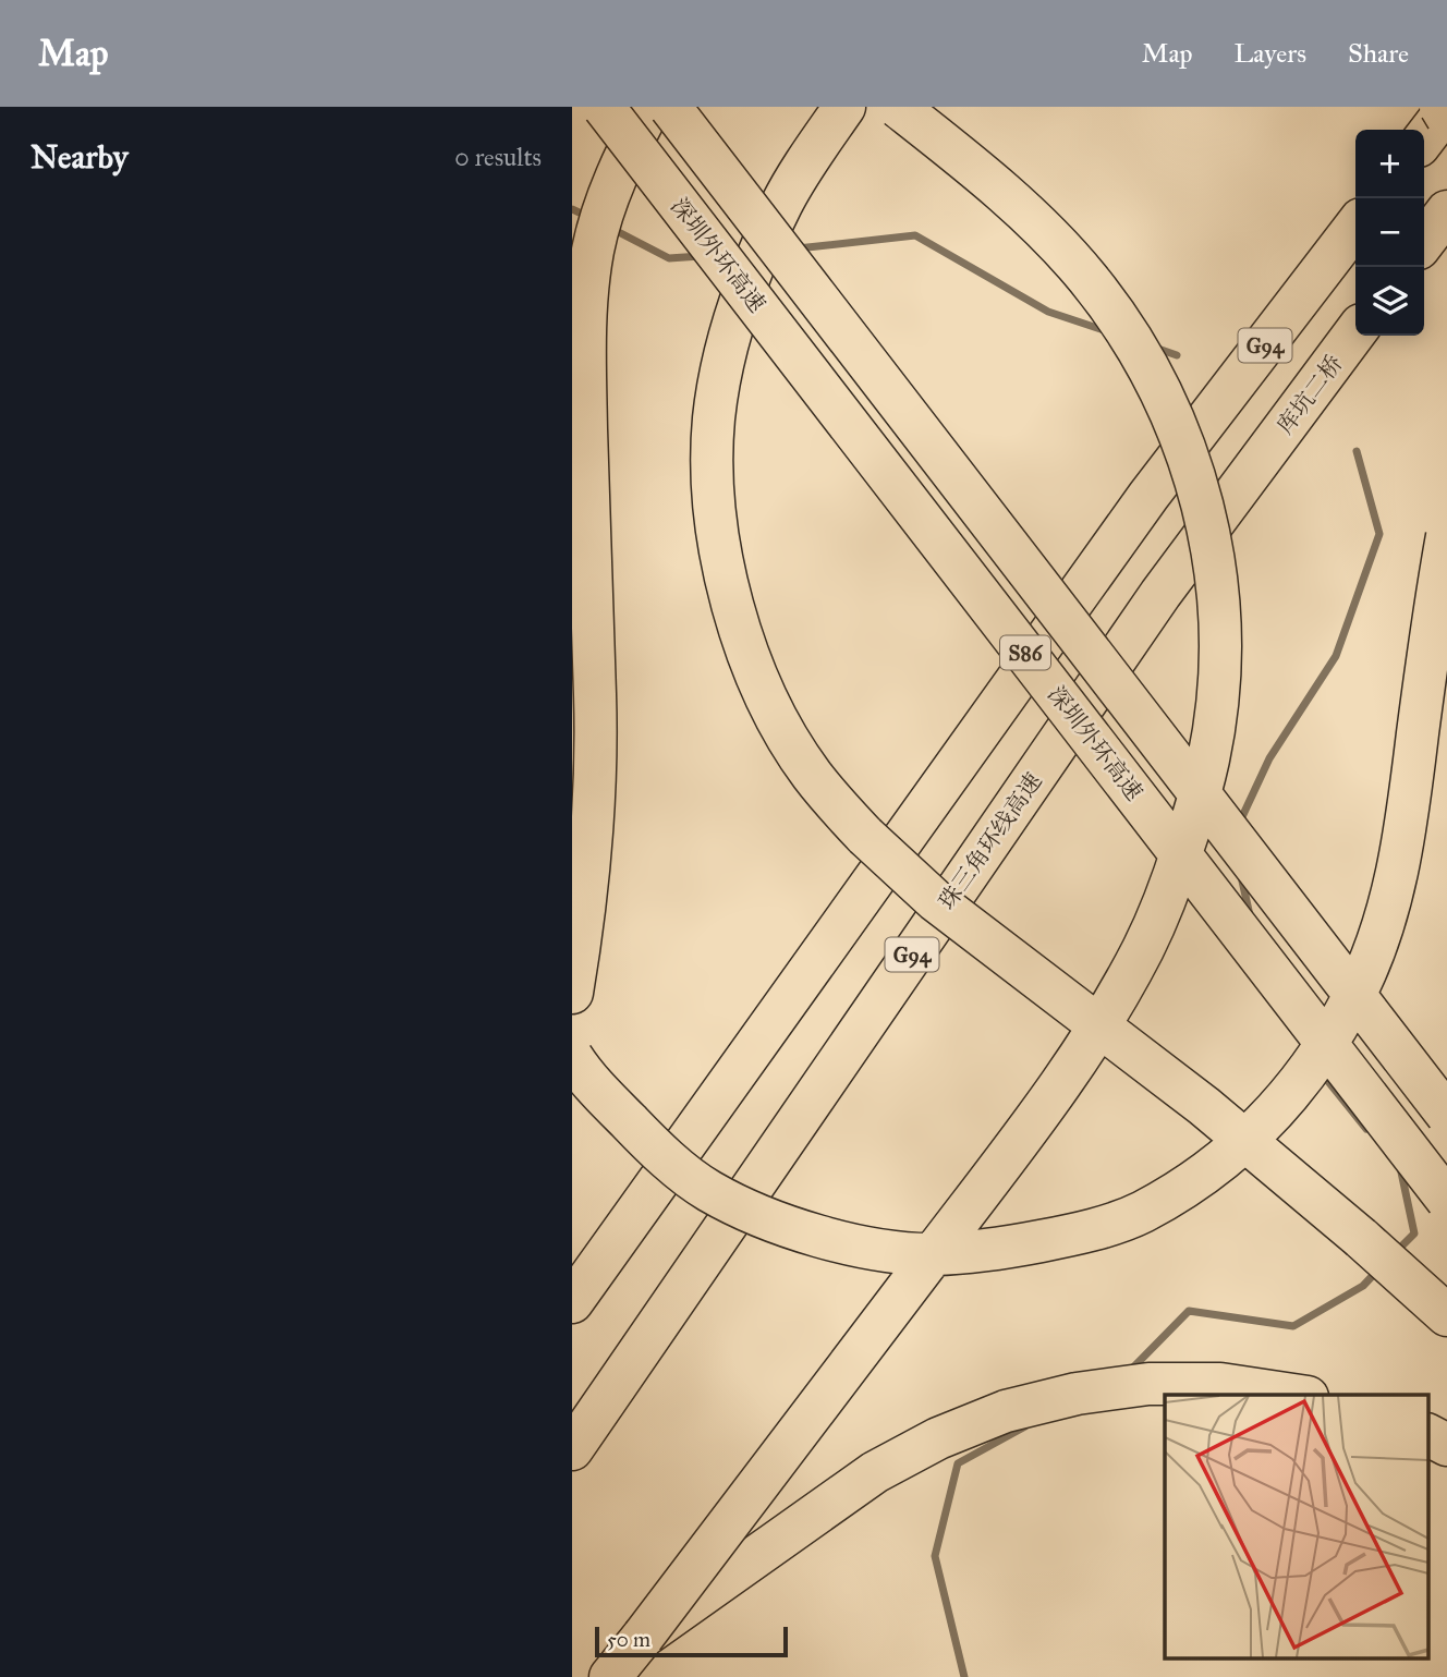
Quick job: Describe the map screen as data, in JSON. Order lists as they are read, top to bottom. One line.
{"streets":{"highway":["深圳外环高速","G94","库坑二桥","S86","珠三角环线高速"]},"crossings":[["库坑二桥","珠三角环线高速"]],"scale_bar":"50 m","page":{"header":"Map","nav":["Map","Layers","Share"],"heading":["Nearby","0 results"],"map_buttons":["+","−"],"scale":"50 m"}}
